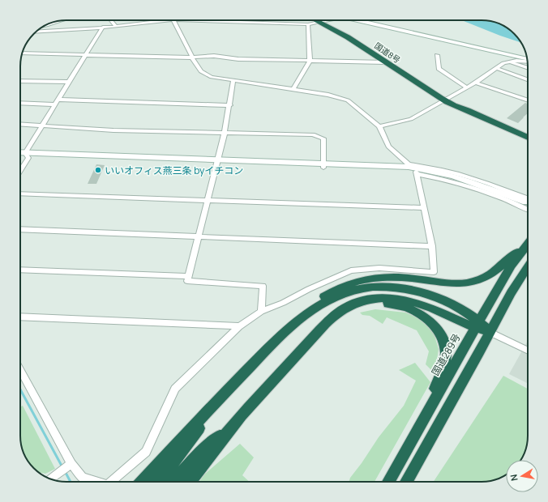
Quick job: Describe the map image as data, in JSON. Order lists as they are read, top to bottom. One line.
{"streets":{"highway":["国道8号","国道289号"]},"places":["いいオフィス燕三条 byイチコン"],"north":"left"}
